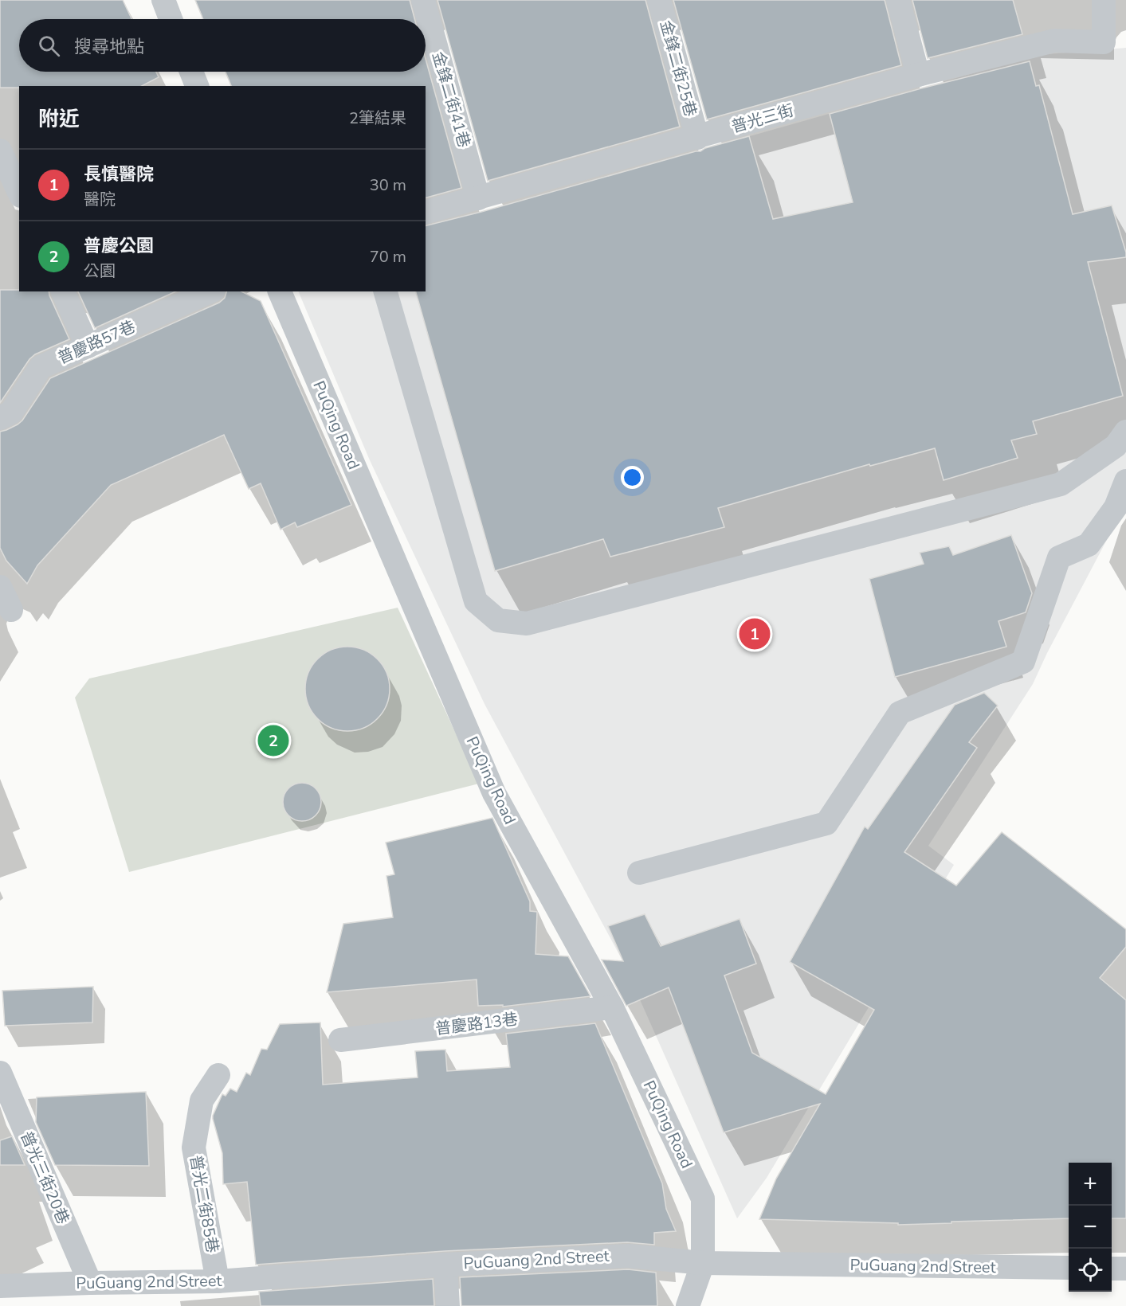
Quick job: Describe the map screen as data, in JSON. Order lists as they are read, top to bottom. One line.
{"streets":{"lane":["金鋒二街25巷","金鋒二街41巷","普光三街","普慶路57巷","PuQing Road","普慶路13巷","普光三街20巷","普光二街85巷","PuGuang 2nd Street"]},"crossings":[["金鋒二街25巷","普光三街"],["金鋒二街41巷","普光三街"],["PuQing Road","普慶路13巷"],["PuQing Road","PuGuang 2nd Street"],["普光三街20巷","PuGuang 2nd Street"],["普光二街85巷","PuGuang 2nd Street"]],"page":{"search":"搜尋地點","heading":["附近","2筆結果"],"list":[{"mark":"1","name":"長慎醫院","note":"醫院","value":"30 m"},{"mark":"2","name":"普慶公園","note":"公園","value":"70 m"}],"pins":["1","2"],"map_buttons":["+","−"]}}
